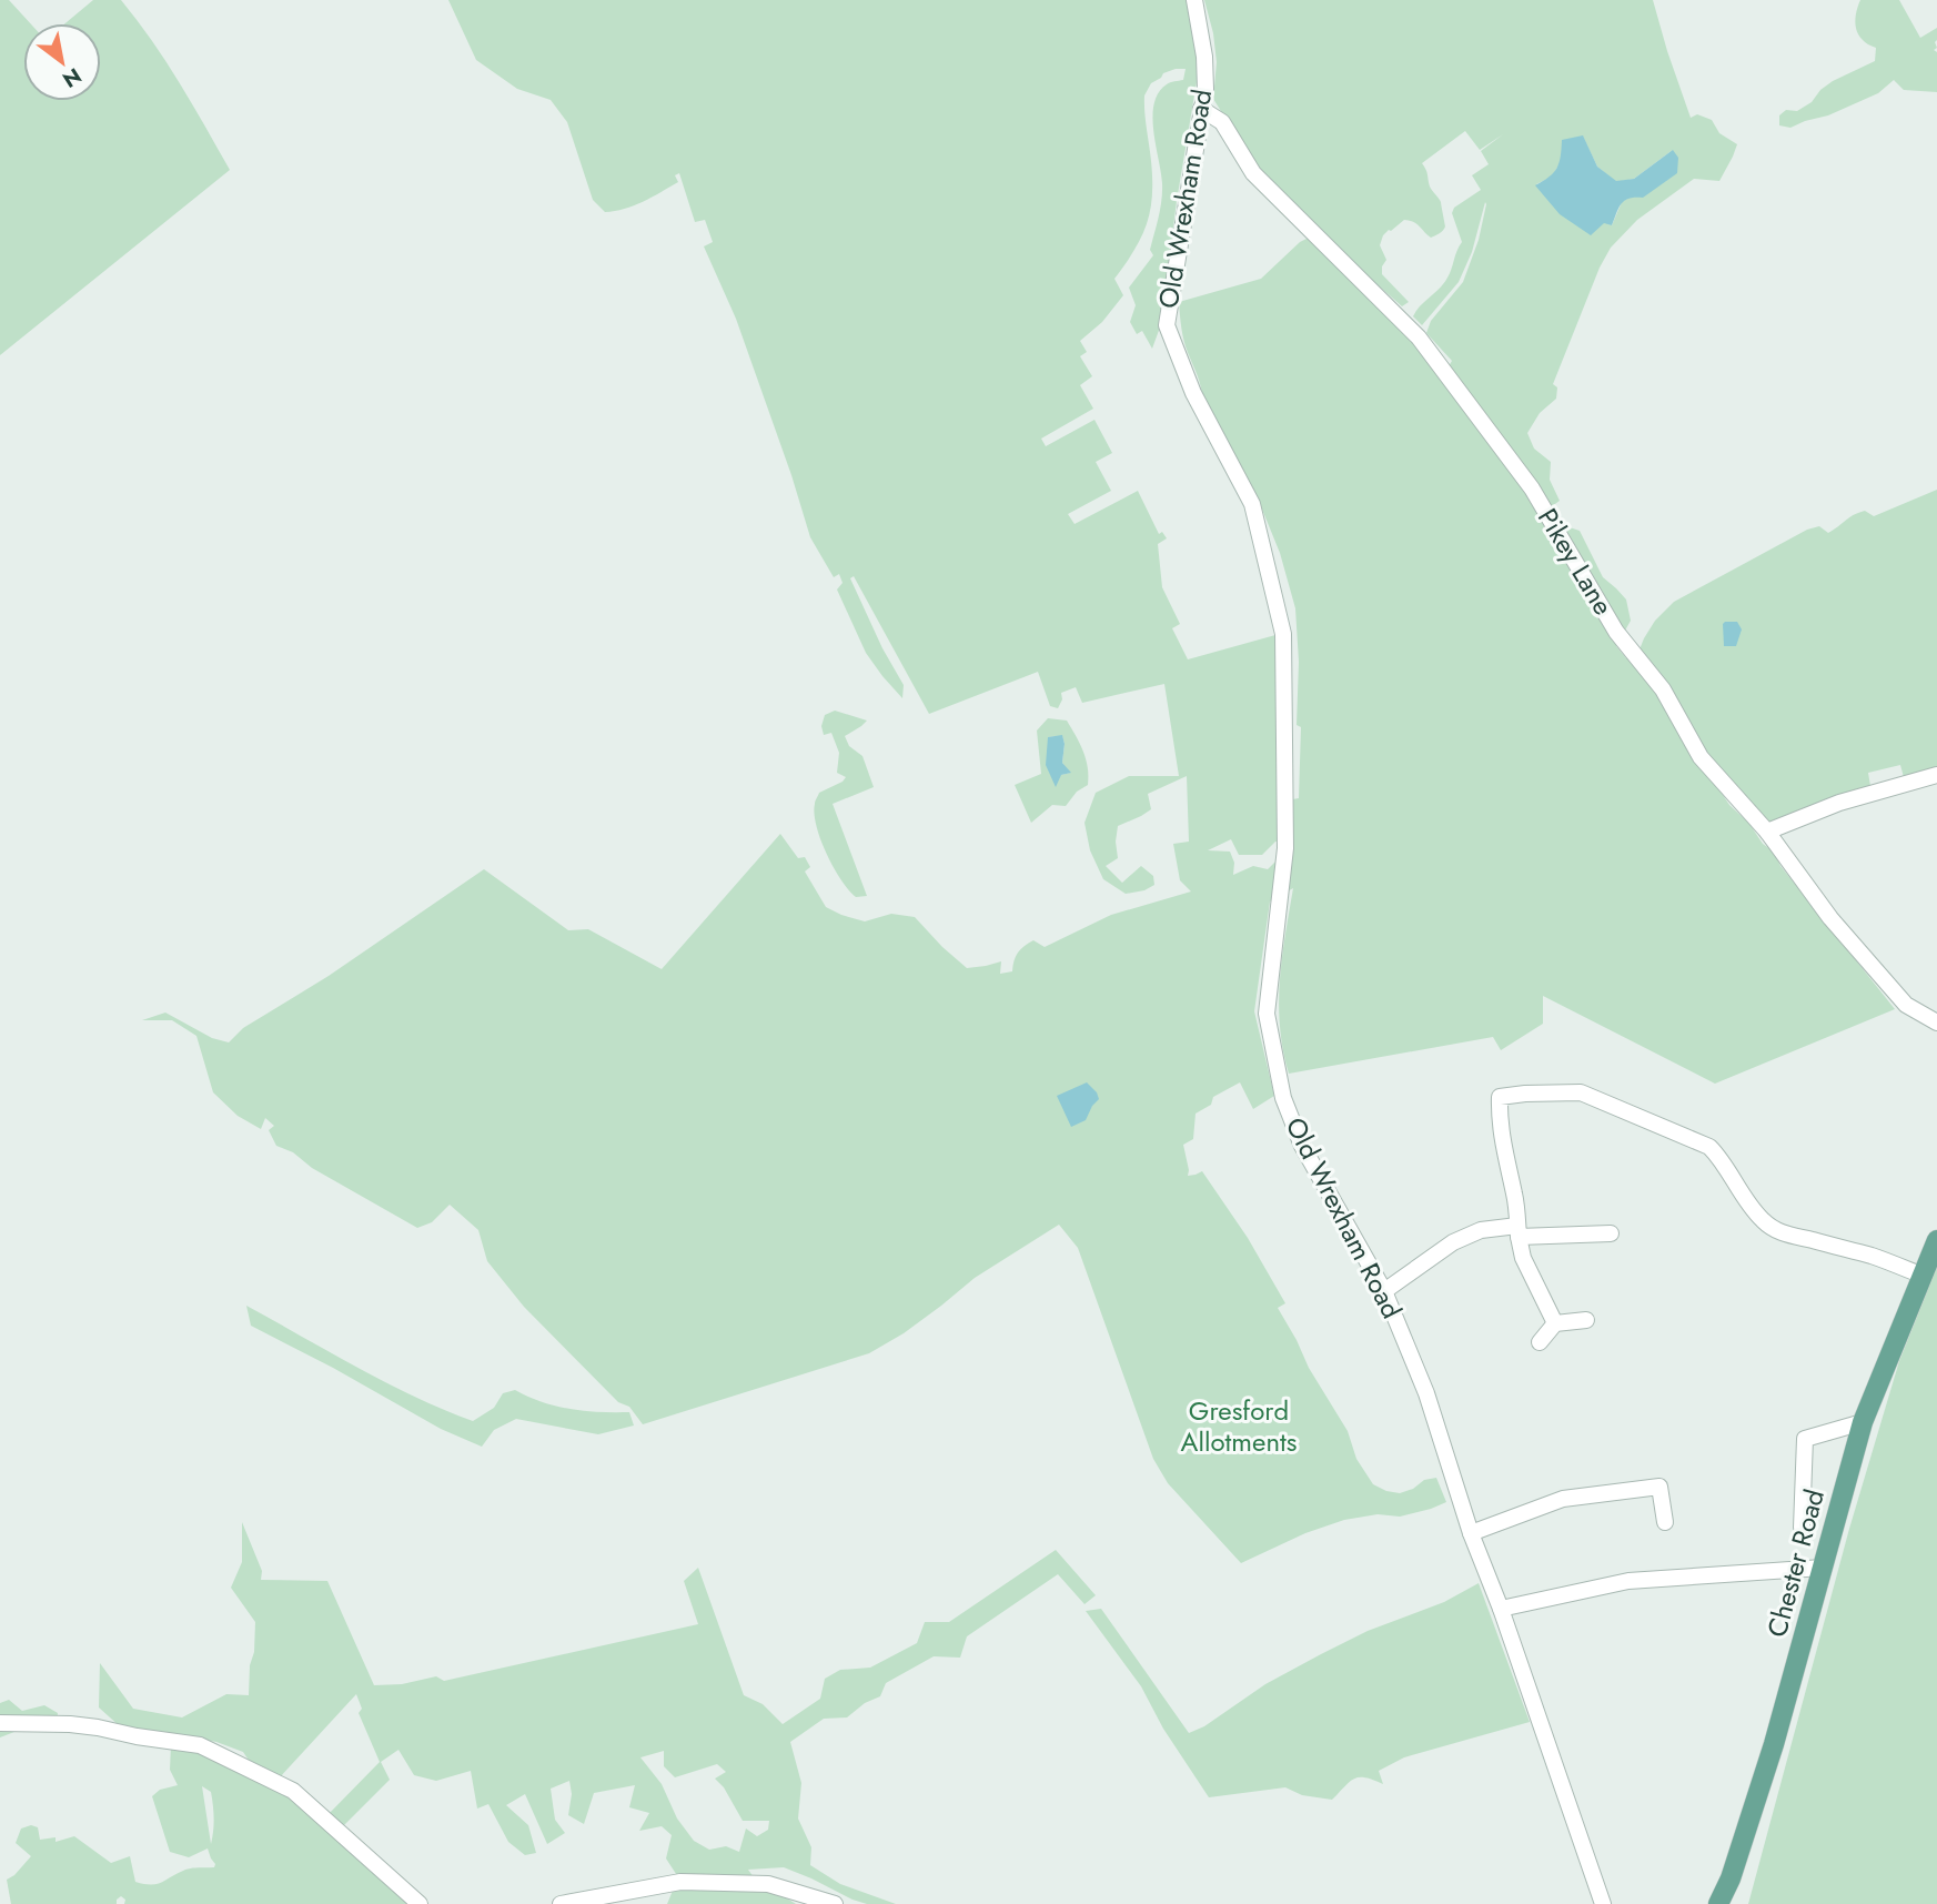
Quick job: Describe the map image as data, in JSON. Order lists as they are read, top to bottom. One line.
{"streets":{"main road":["Chester Road"],"street":["Old Wrexham Road","Pikey Lane"]},"crossings":[["Old Wrexham Road","Pikey Lane"]],"parks":["Gresford Allotments"],"north":"bottom right"}
